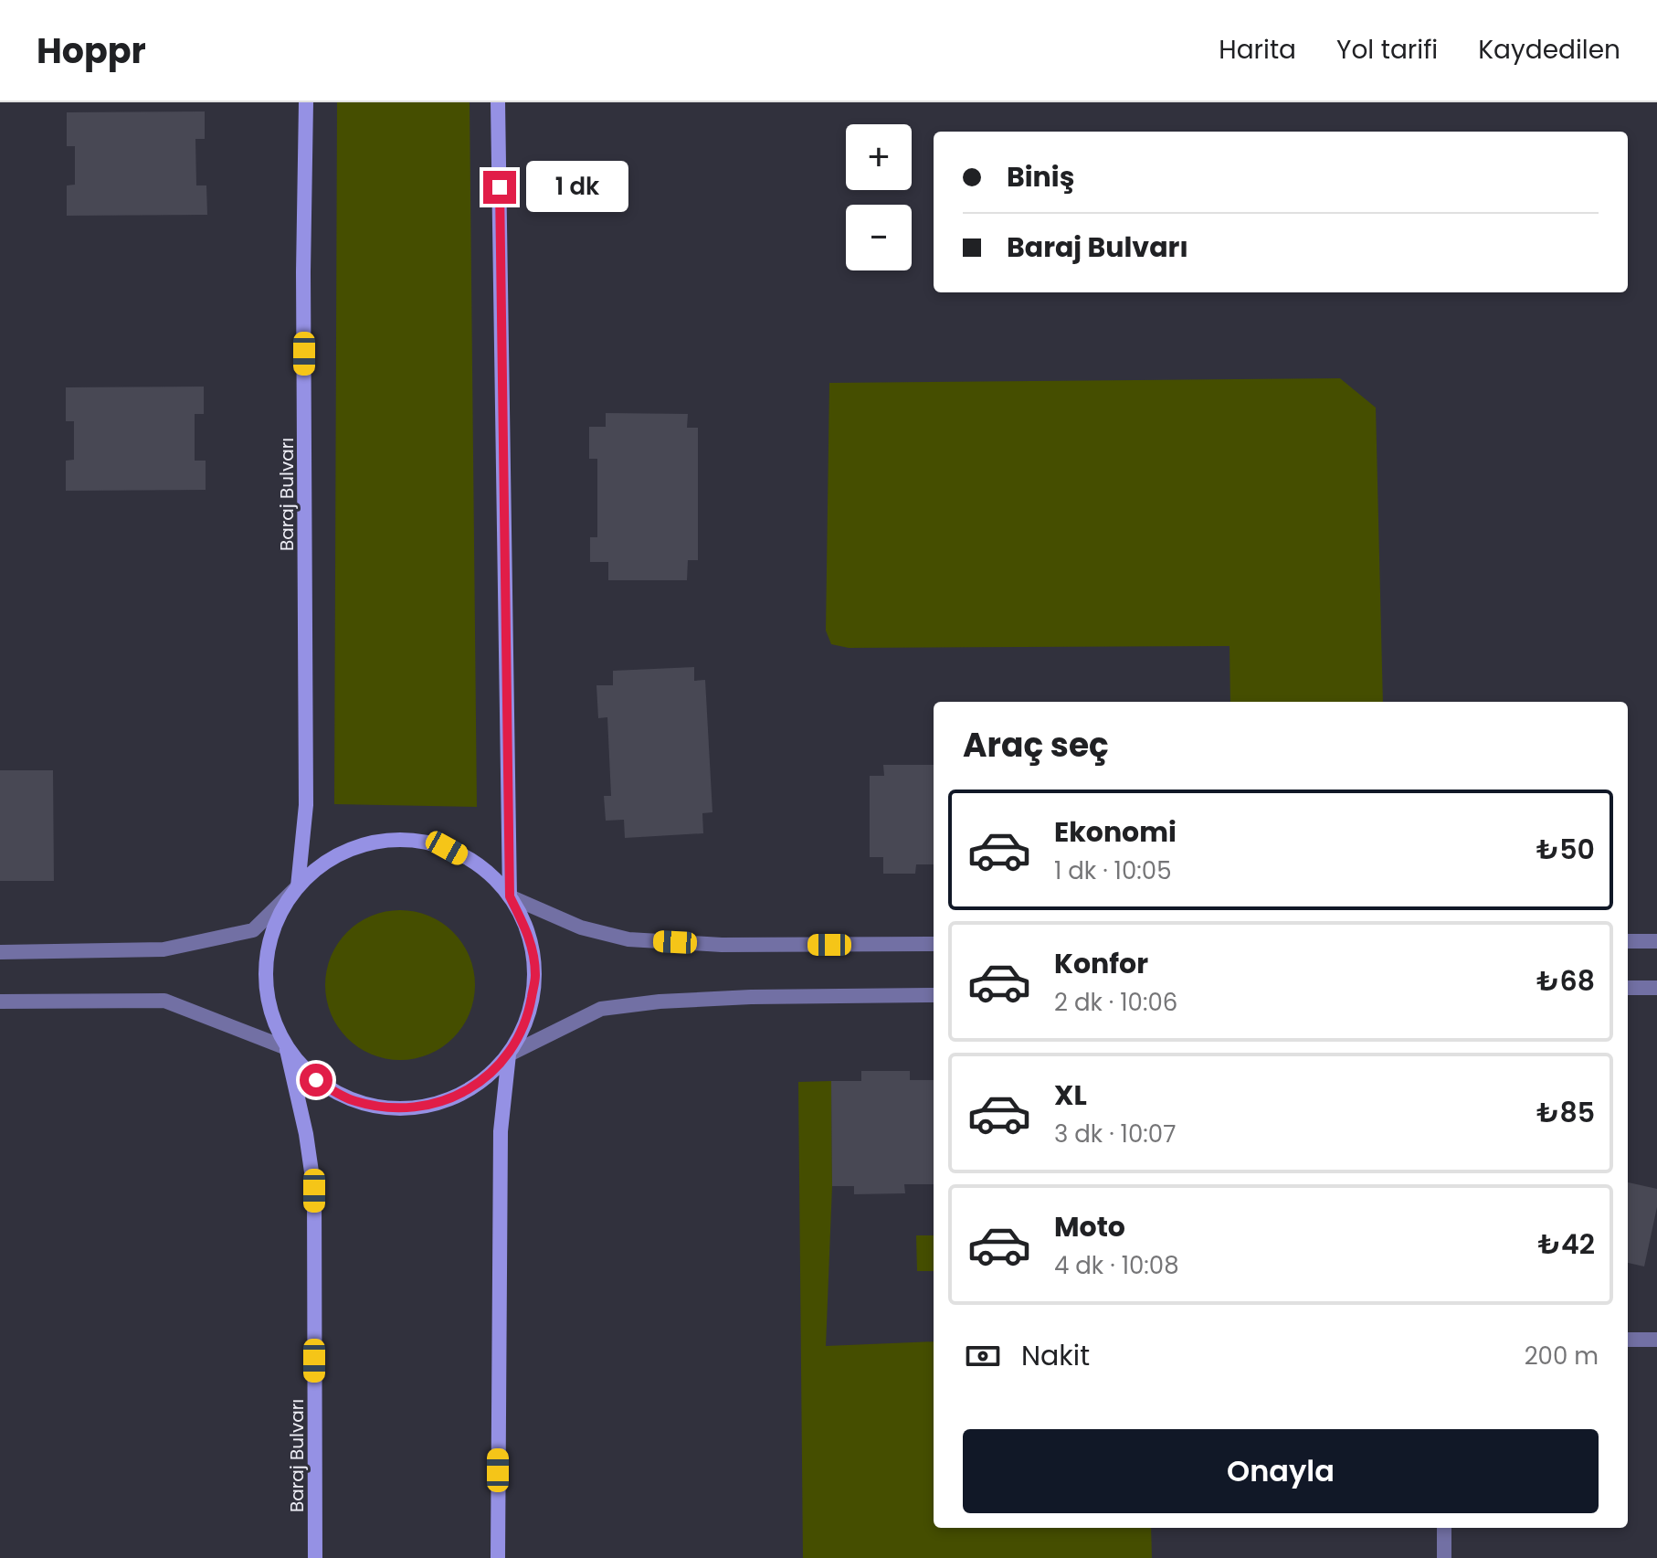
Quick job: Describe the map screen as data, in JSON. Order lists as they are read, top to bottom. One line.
{"streets":{"main road":["Baraj Bulvarı"]},"page":{"header":"Hoppr","nav":["Harita","Yol tarifi","Kaydedilen"],"map_buttons":["+","−"],"banner":["Biniş","Baraj Bulvarı"],"bubble":"1 dk","heading":"Araç seç","list":[{"name":"Ekonomi","note":"1 dk · 10:05","value":"₺50"},{"name":"Konfor","note":"2 dk · 10:06","value":"₺68"},{"name":"XL","note":"3 dk · 10:07","value":"₺85"},{"name":"Moto","note":"4 dk · 10:08","value":"₺42"}],"pay":["Nakit","200 m"],"buttons":"Onayla"}}
